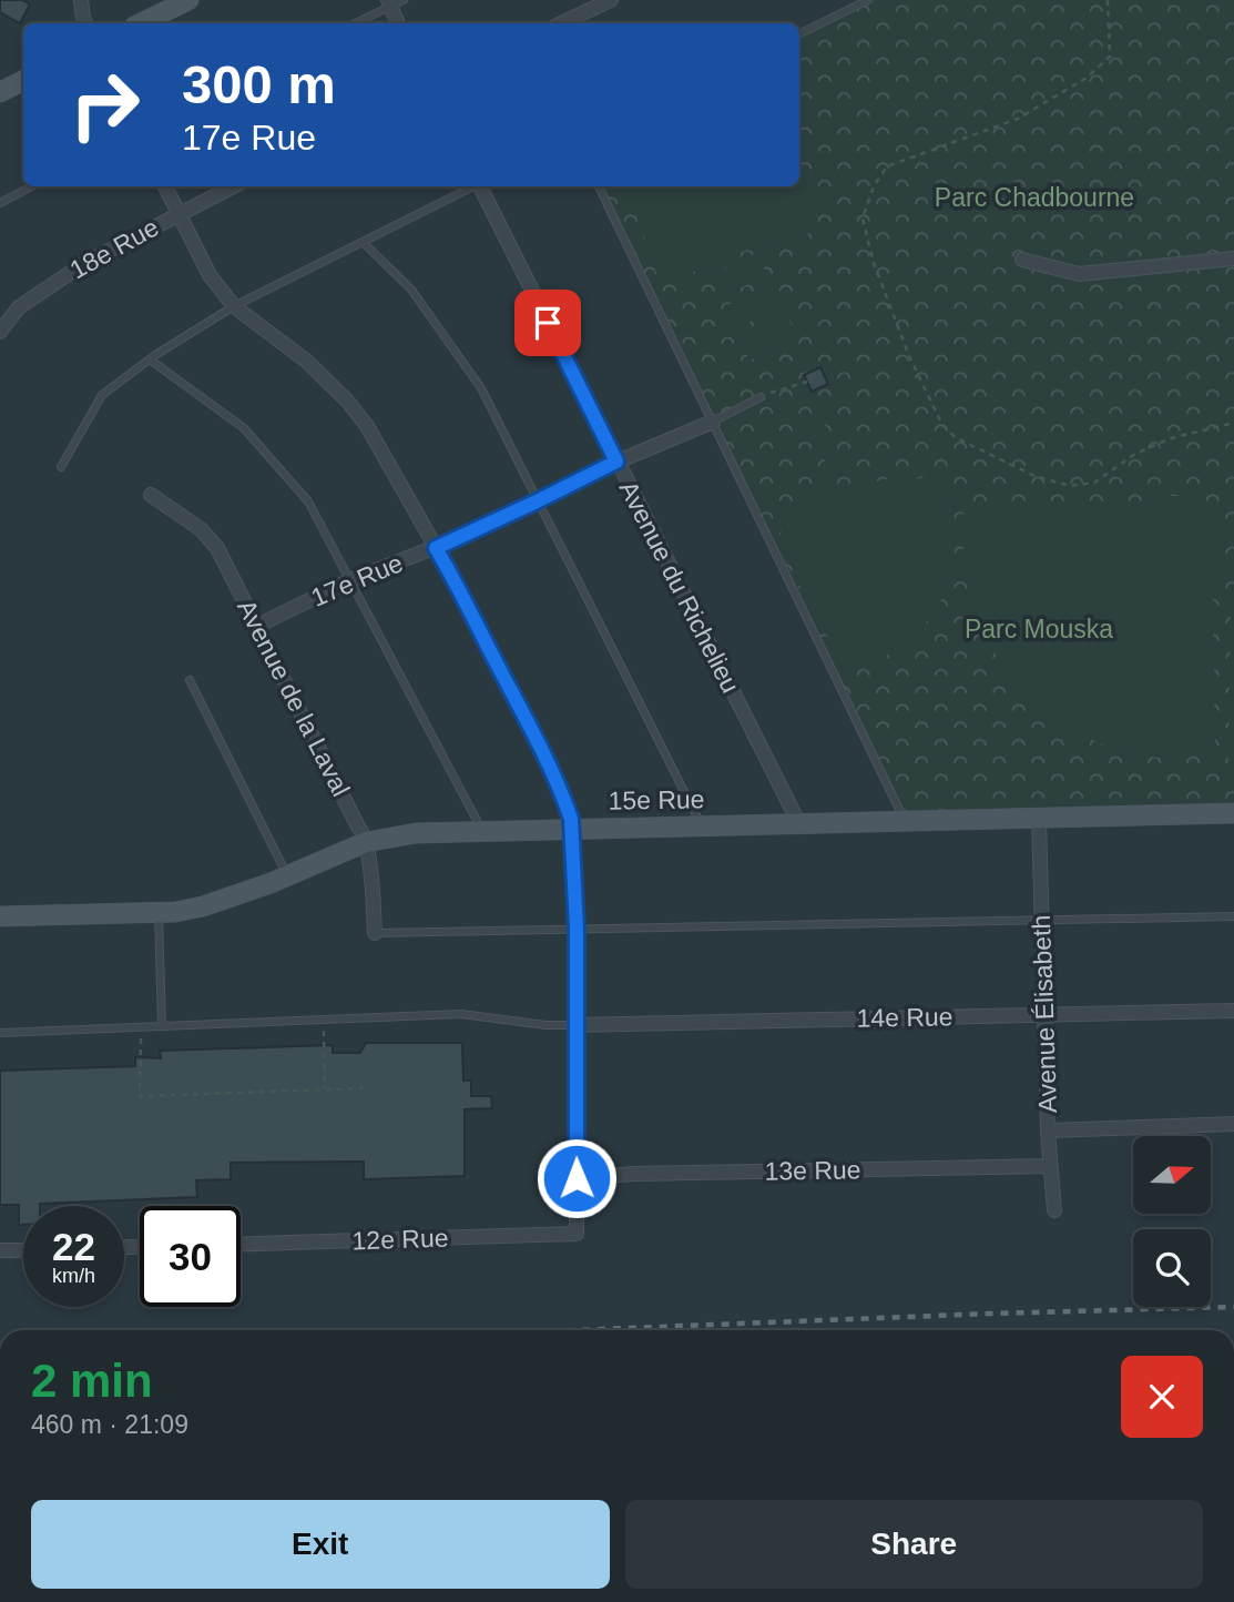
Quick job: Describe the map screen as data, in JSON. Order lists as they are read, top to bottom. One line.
{"streets":{"street":["18e Rue","17e Rue","Avenue du Richelieu","Avenue de la Laval","15e Rue","Avenue Élisabeth","14e Rue","13e Rue","12e Rue"]},"crossings":[["17e Rue","Avenue du Richelieu"],["17e Rue","Avenue de la Laval"],["Avenue du Richelieu","15e Rue"],["Avenue de la Laval","15e Rue"],["15e Rue","Avenue Élisabeth"],["Avenue Élisabeth","14e Rue"],["Avenue Élisabeth","13e Rue"],["13e Rue","12e Rue"]],"parks":["Parc Chadbourne","Parc Mouska"],"north":"right","page":{"turn":["300 m","17e Rue"],"speed":"22 km/h","limit":"30","heading":["2 min","460 m · 21:09"],"buttons":["Exit","Share"]}}
